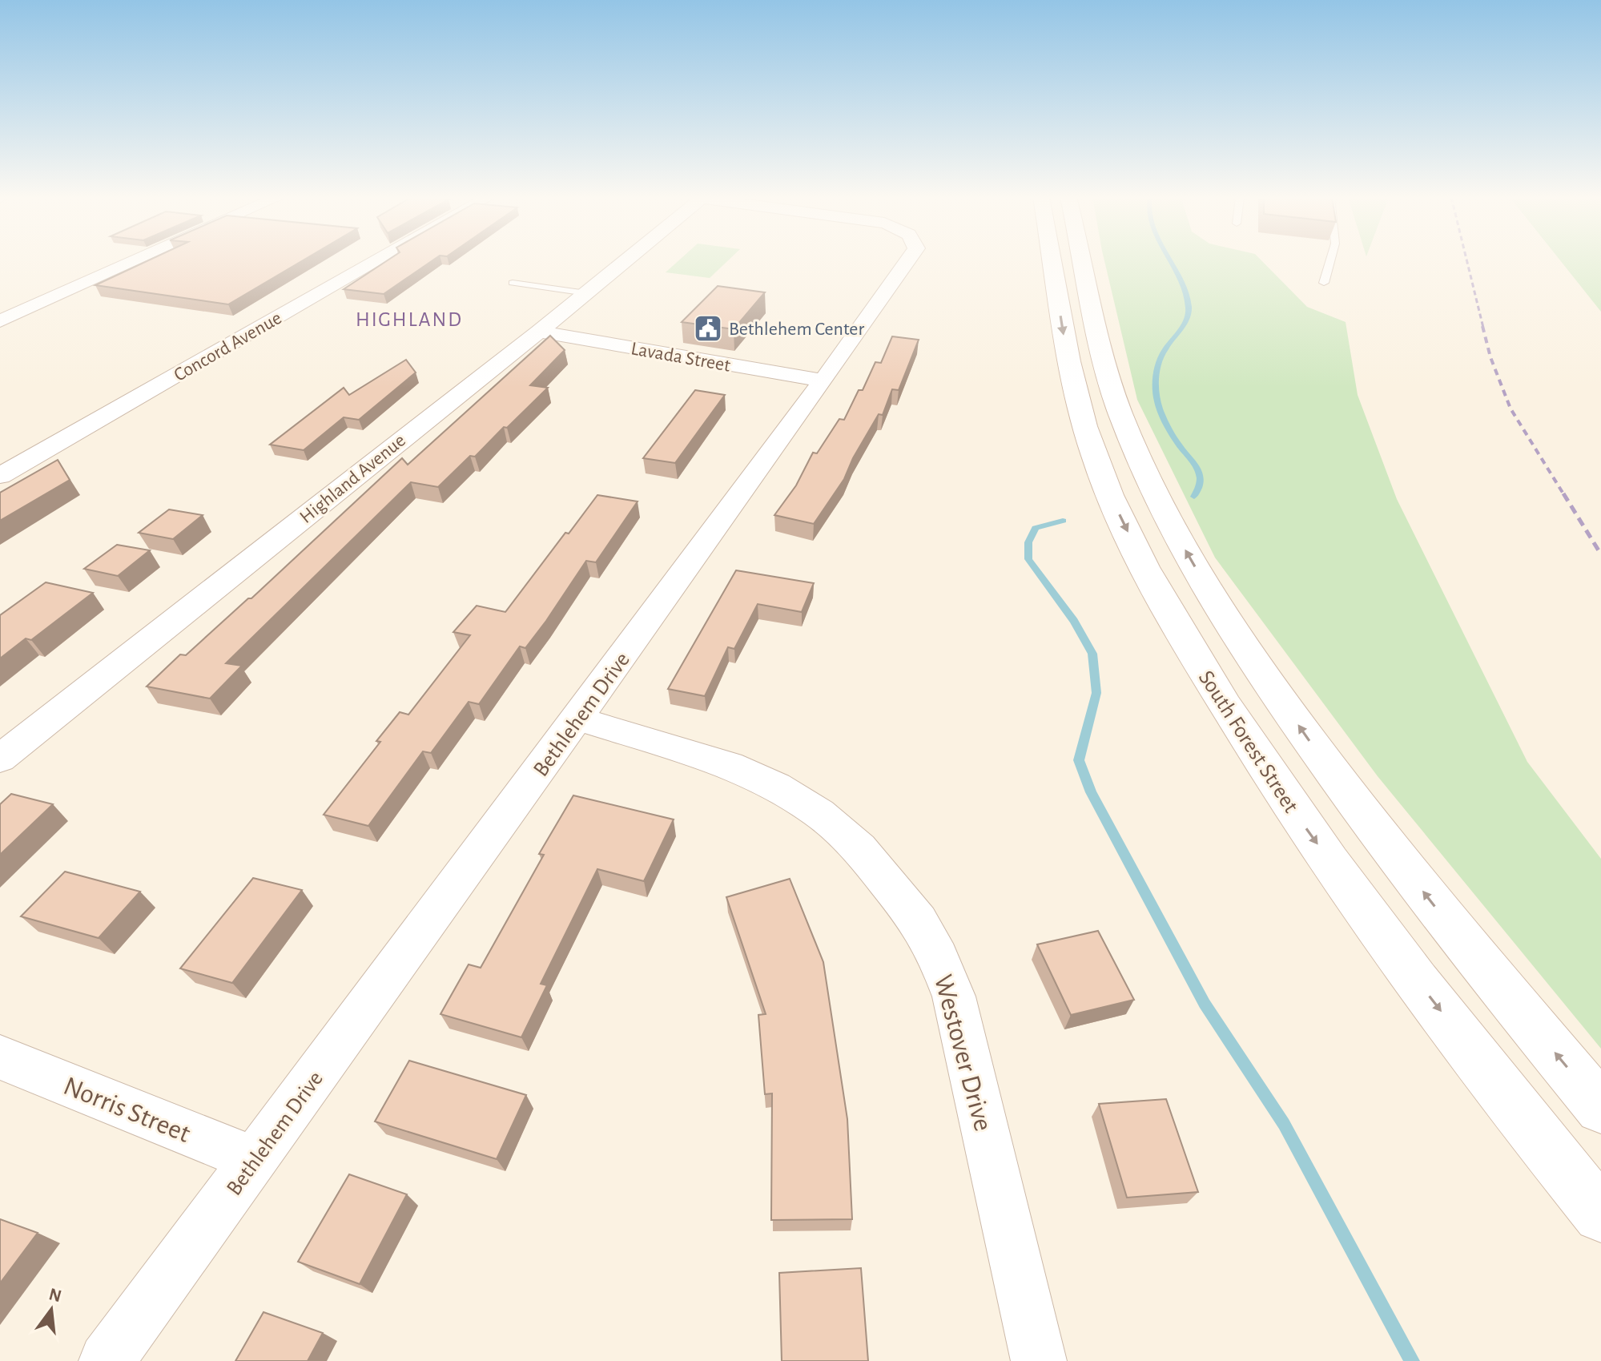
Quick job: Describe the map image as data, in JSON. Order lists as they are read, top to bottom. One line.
{"streets":{"street":["Concord Avenue","Lavada Street","Highland Avenue","Bethlehem Drive","South Forest Street","Westover Drive","Norris Street"]},"crossings":[["Lavada Street","Highland Avenue"],["Lavada Street","Bethlehem Drive"],["Bethlehem Drive","Westover Drive"],["Bethlehem Drive","Norris Street"]],"districts":["HIGHLAND"],"places":{"public building":["Bethlehem Center"]},"north":"top"}
